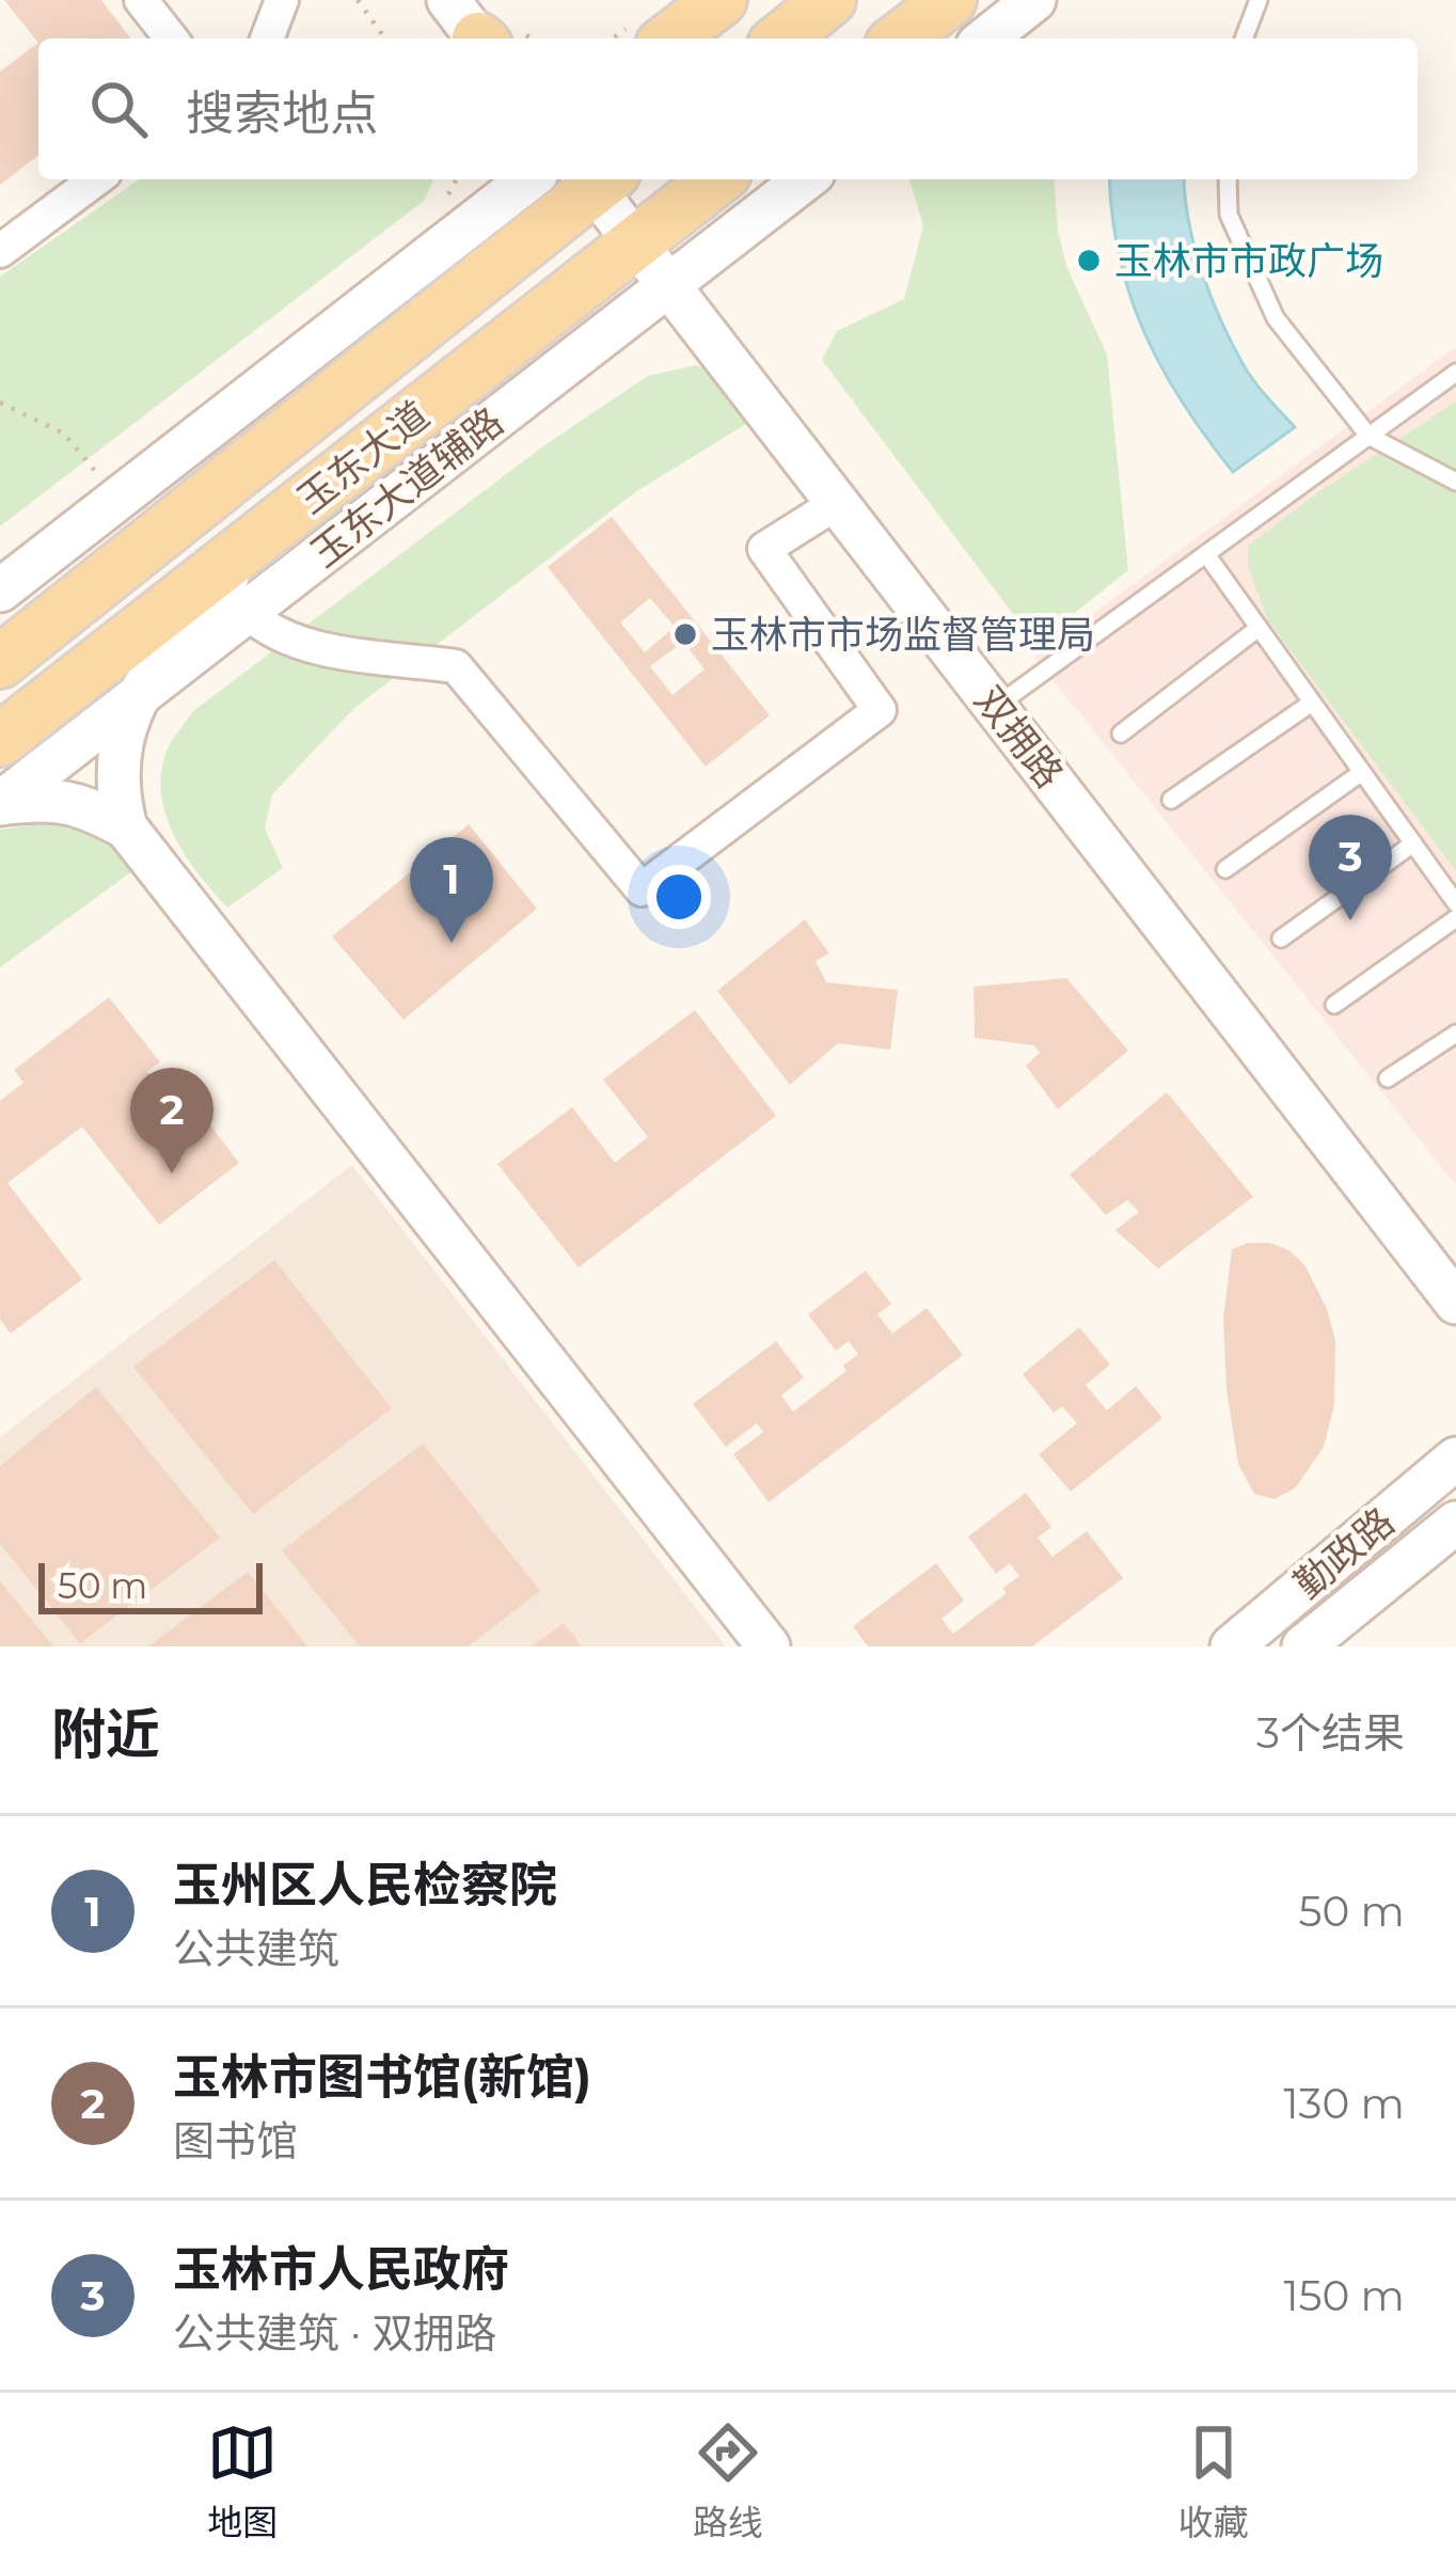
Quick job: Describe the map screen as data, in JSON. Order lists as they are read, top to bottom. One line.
{"streets":{"main road":["玉东大道"],"street":["玉东大道辅路","双拥路","勤政路"]},"crossings":[["玉东大道","双拥路"],["玉东大道辅路","双拥路"]],"places":["玉林市市政广场","玉林市市场监督管理局"],"scale_bar":"50 m","page":{"search":"搜索地点","pins":["3","1","2"],"scale":"50 m","heading":["附近","3个结果"],"list":[{"mark":"1","name":"玉州区人民检察院","note":"公共建筑","value":"50 m"},{"mark":"2","name":"玉林市图书馆(新馆)","note":"图书馆","value":"130 m"},{"mark":"3","name":"玉林市人民政府","note":"公共建筑 · 双拥路","value":"150 m"}],"nav":["地图","路线","收藏"]}}
